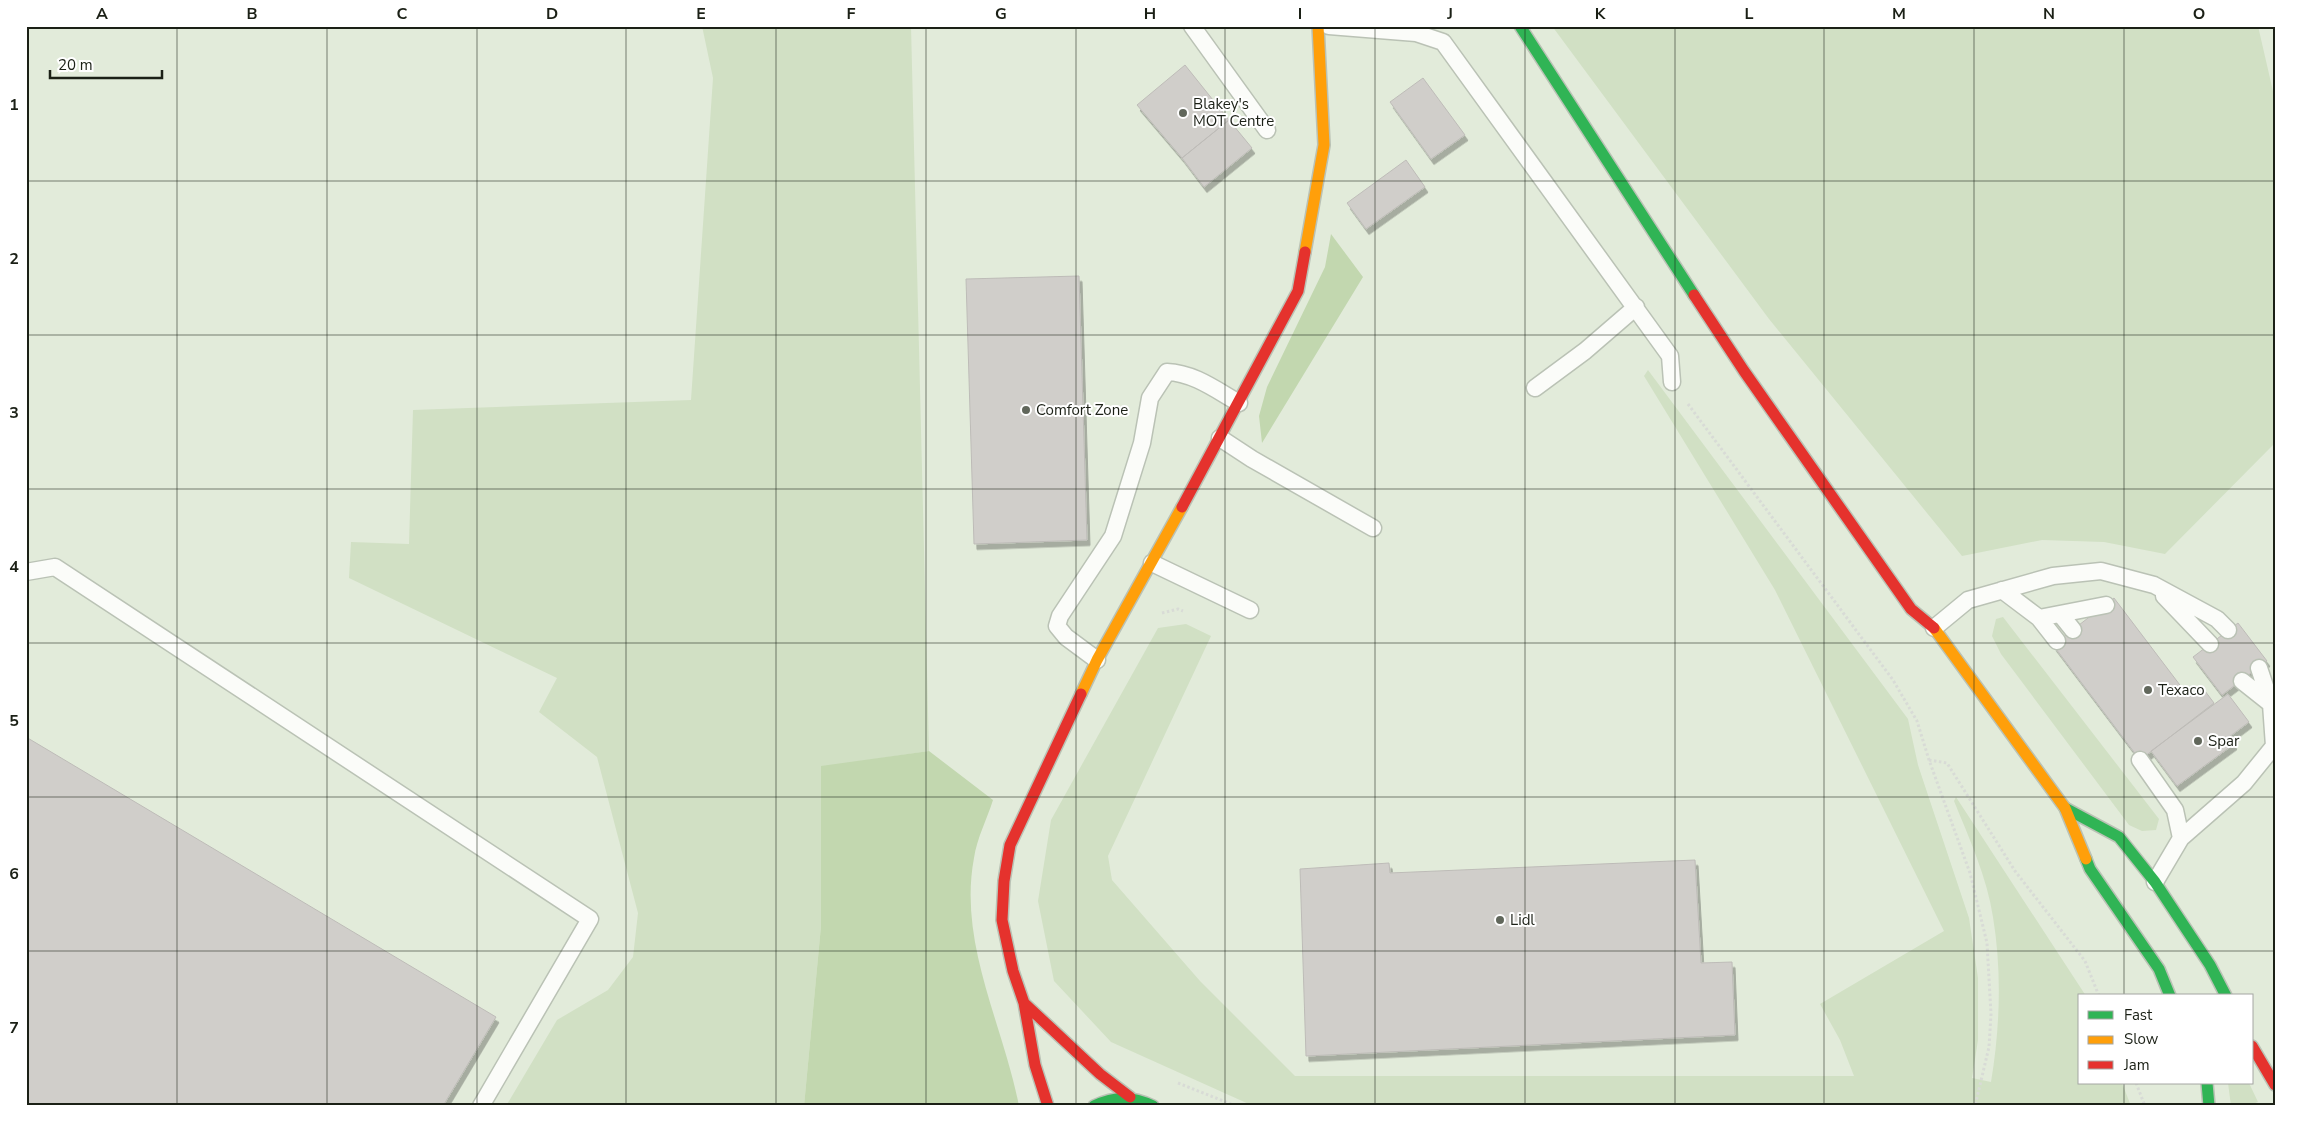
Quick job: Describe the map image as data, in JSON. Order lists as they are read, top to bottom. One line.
{"places":["Blakey's MOT Centre","Comfort Zone","Texaco","Spar","Lidl"],"legend":["Fast","Slow","Jam"],"scale_bar":"20 m","grid":{"columns":["A","B","C","D","E","F","G","H","I","J","K","L","M","N","O"],"rows":["1","2","3","4","5","6","7"]}}
